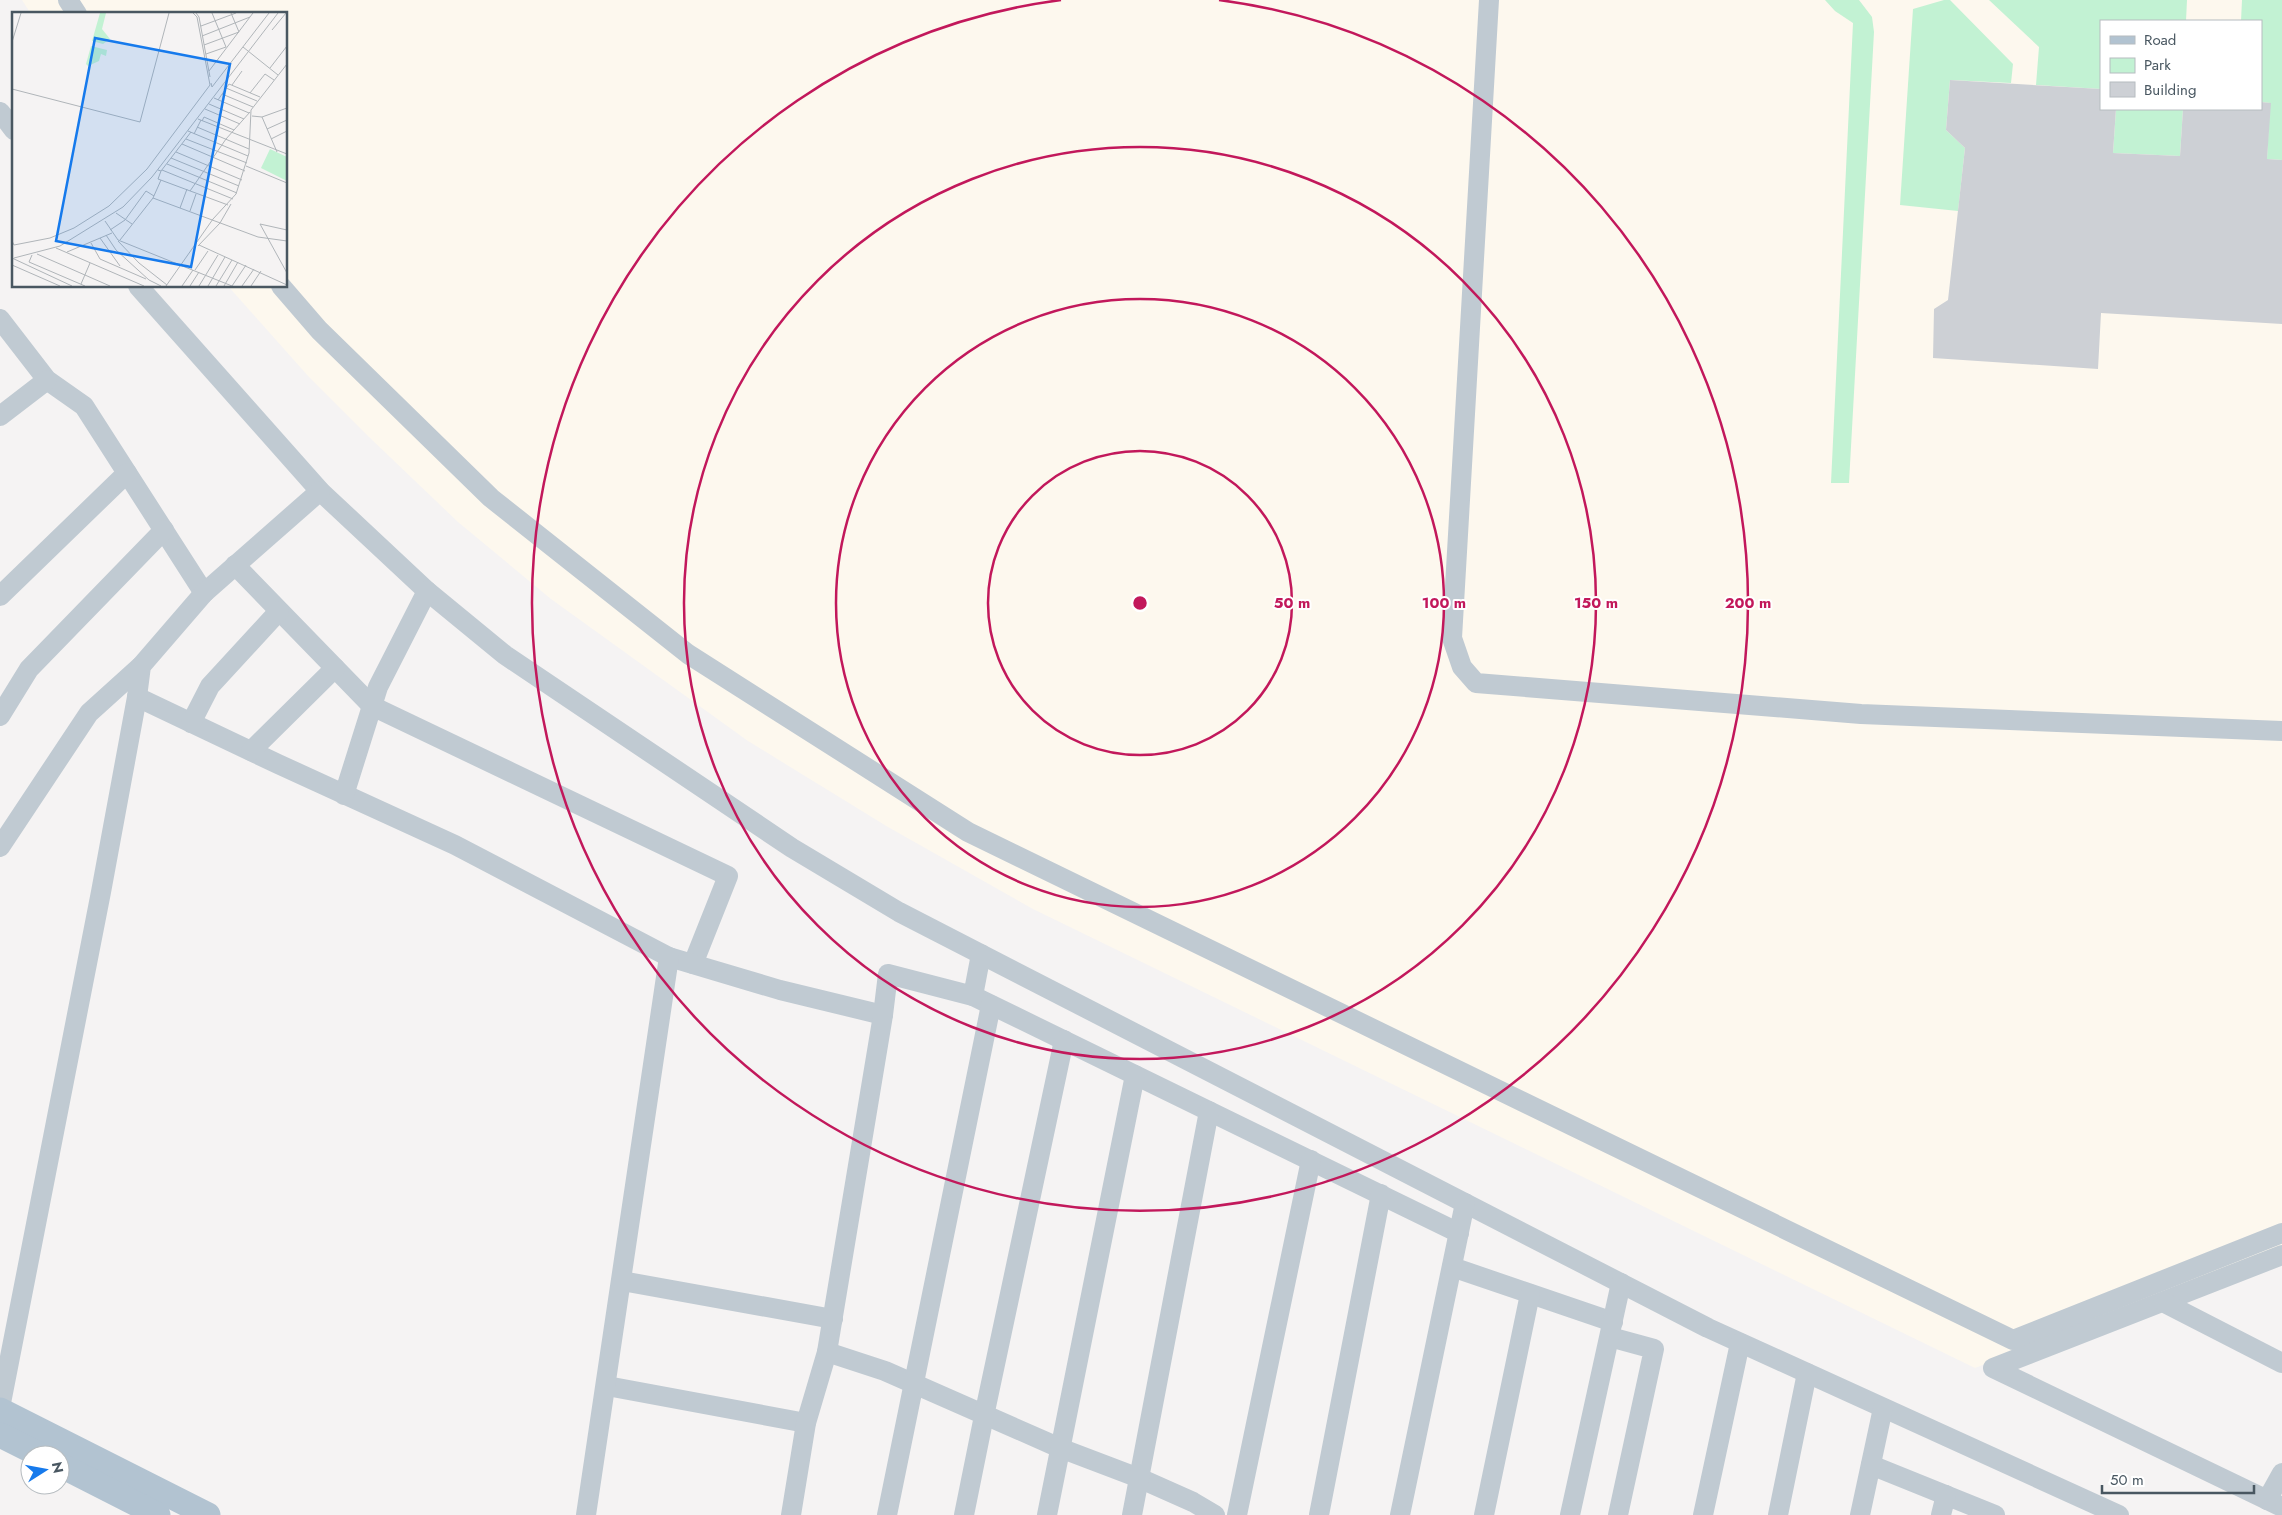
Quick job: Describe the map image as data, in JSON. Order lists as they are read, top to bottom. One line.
{"legend":["Road","Park","Building"],"scale_bar":"50 m","north":"right","rings":["50 m","100 m","150 m","200 m"]}
